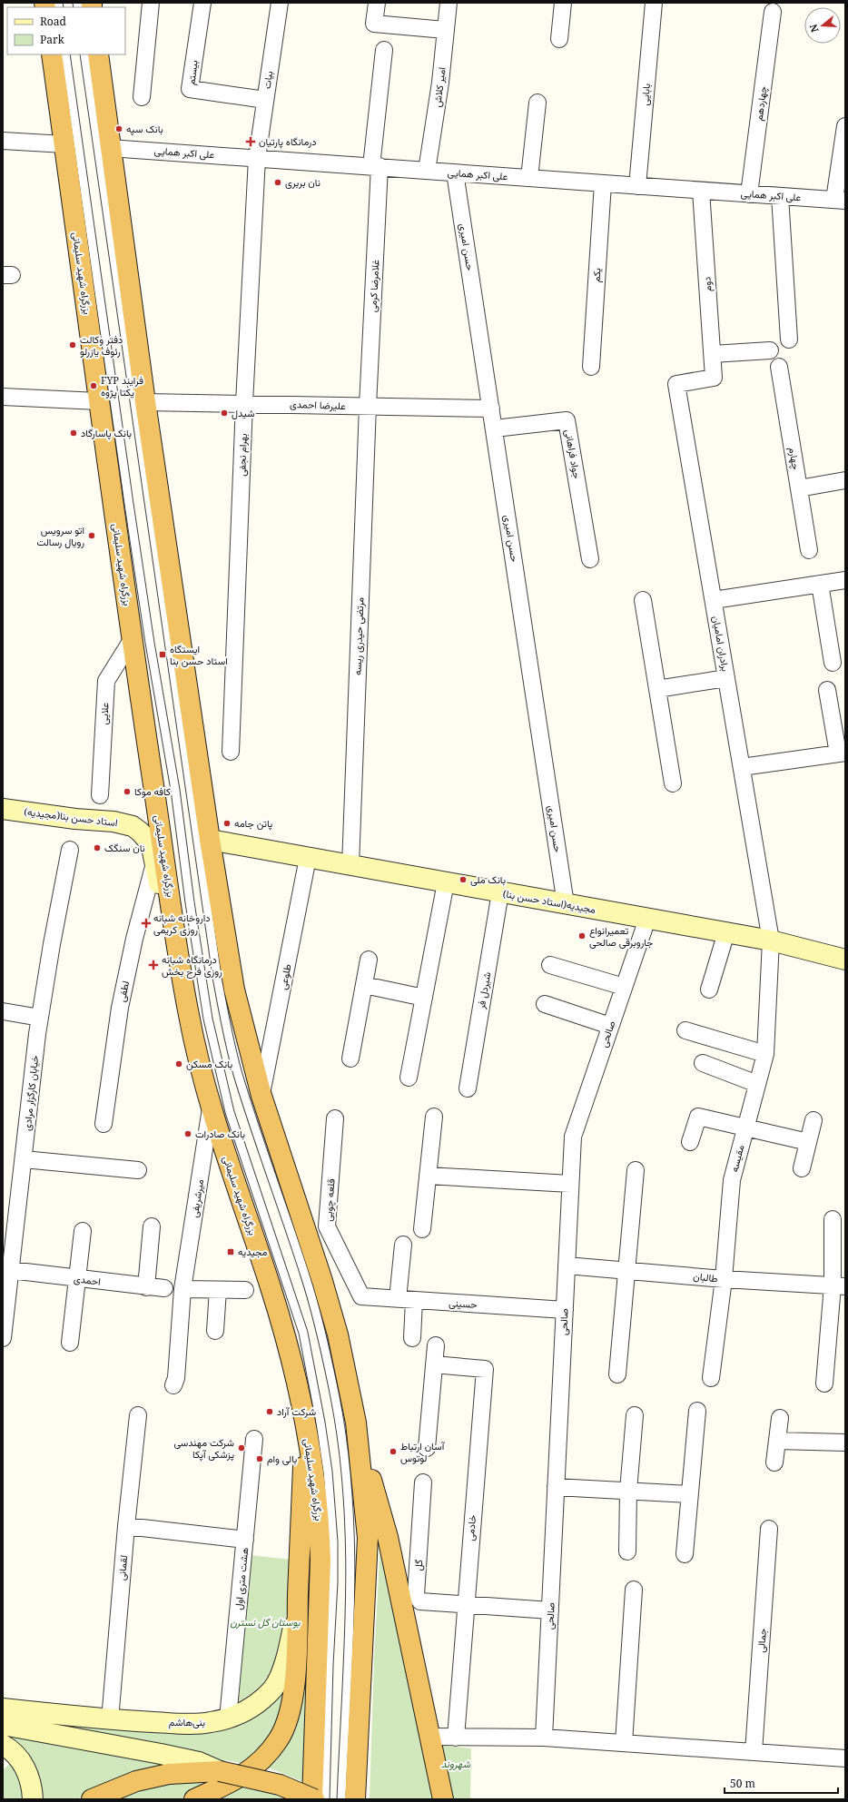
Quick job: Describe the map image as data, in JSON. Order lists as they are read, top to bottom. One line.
{"streets":{"highway":["بزرگراه شهید سلیمانی"],"main road":["استاد حسن بنا(مجیدیه)","مجیدیه(استاد حسن بنا)","بنی‌هاشم"],"street":["بیستم","بیات","امیر کلاش","بابایی","چهاردهم","علی اکبر همایی","حسن امیری","یکم","دوم","غلامرضا کرمی","علیرضا احمدی","جواد فراهانی","بهرام نجفی","چهارم","مرتضی حیدری ریسه","برادران امامیان","علایی","طلوعی","شیردل فر","لطفی","صالحی","خیابان کارگزار مرادی","مقیسه","میرشریفی","قلعه چوبی","طالبان","احمدی","حسینی","خادمی","گل","لقمانی","هشت متری اول","جمالی"]},"crossings":[["بیستم","بیات"],["بیات","علی اکبر همایی"],["بیات","بهرام نجفی"],["امیر کلاش","علی اکبر همایی"],["بابایی","علی اکبر همایی"],["چهاردهم","علی اکبر همایی"],["علی اکبر همایی","حسن امیری"],["علی اکبر همایی","یکم"],["علی اکبر همایی","دوم"],["علی اکبر همایی","غلامرضا کرمی"],["علی اکبر همایی","بهرام نجفی"],["حسن امیری","علیرضا احمدی"],["حسن امیری","جواد فراهانی"],["حسن امیری","مجیدیه(استاد حسن بنا)"],["بزرگراه شهید سلیمانی","علایی"],["بزرگراه شهید سلیمانی","استاد حسن بنا(مجیدیه)"],["بزرگراه شهید سلیمانی","میرشریفی"],["دوم","برادران امامیان"],["غلامرضا کرمی","علیرضا احمدی"],["غلامرضا کرمی","مرتضی حیدری ریسه"],["علیرضا احمدی","بهرام نجفی"],["علیرضا احمدی","مرتضی حیدری ریسه"],["مرتضی حیدری ریسه","مجیدیه(استاد حسن بنا)"],["برادران امامیان","مجیدیه(استاد حسن بنا)"],["برادران امامیان","مقیسه"],["استاد حسن بنا(مجیدیه)","لطفی"],["مجیدیه(استاد حسن بنا)","طلوعی"],["مجیدیه(استاد حسن بنا)","شیردل فر"],["مجیدیه(استاد حسن بنا)","صالحی"],["مجیدیه(استاد حسن بنا)","مقیسه"],["صالحی","طالبان"],["صالحی","حسینی"],["خیابان کارگزار مرادی","احمدی"],["مقیسه","طالبان"],["قلعه چوبی","حسینی"],["خادمی","گل"],["لقمانی","بنی‌هاشم"],["هشت متری اول","بنی‌هاشم"]],"parks":["بوستان گل نسترن","شهروند"],"places":{"other":["بانک سپه","نان بربری","دفتر وکالت رئوف یازرلو","FYP فرایند یکتا پژوه","شیدل","بانک پاسارگاد","اتو سرویس رویال رسالت","کافه موکا","پاتن جامه","نان سنگک","بانک ملی","تعمیرانواع جاروبرقی صالحی","بانک مسکن","بانک صادرات","شرکت آراد","شرکت مهندسی پزشکی آپکا","آسان ارتباط لوتوس","بالی وام"],"health":["درمانگاه پارتیان","داروخانه شبانه روزی کریمی","درمانگاه شبانه روزی فرح بخش"],"transit":["ایستگاه استاد حسن بنا","مجیدیه"]},"legend":["Road","Park"],"scale_bar":"50 m","north":"left"}
